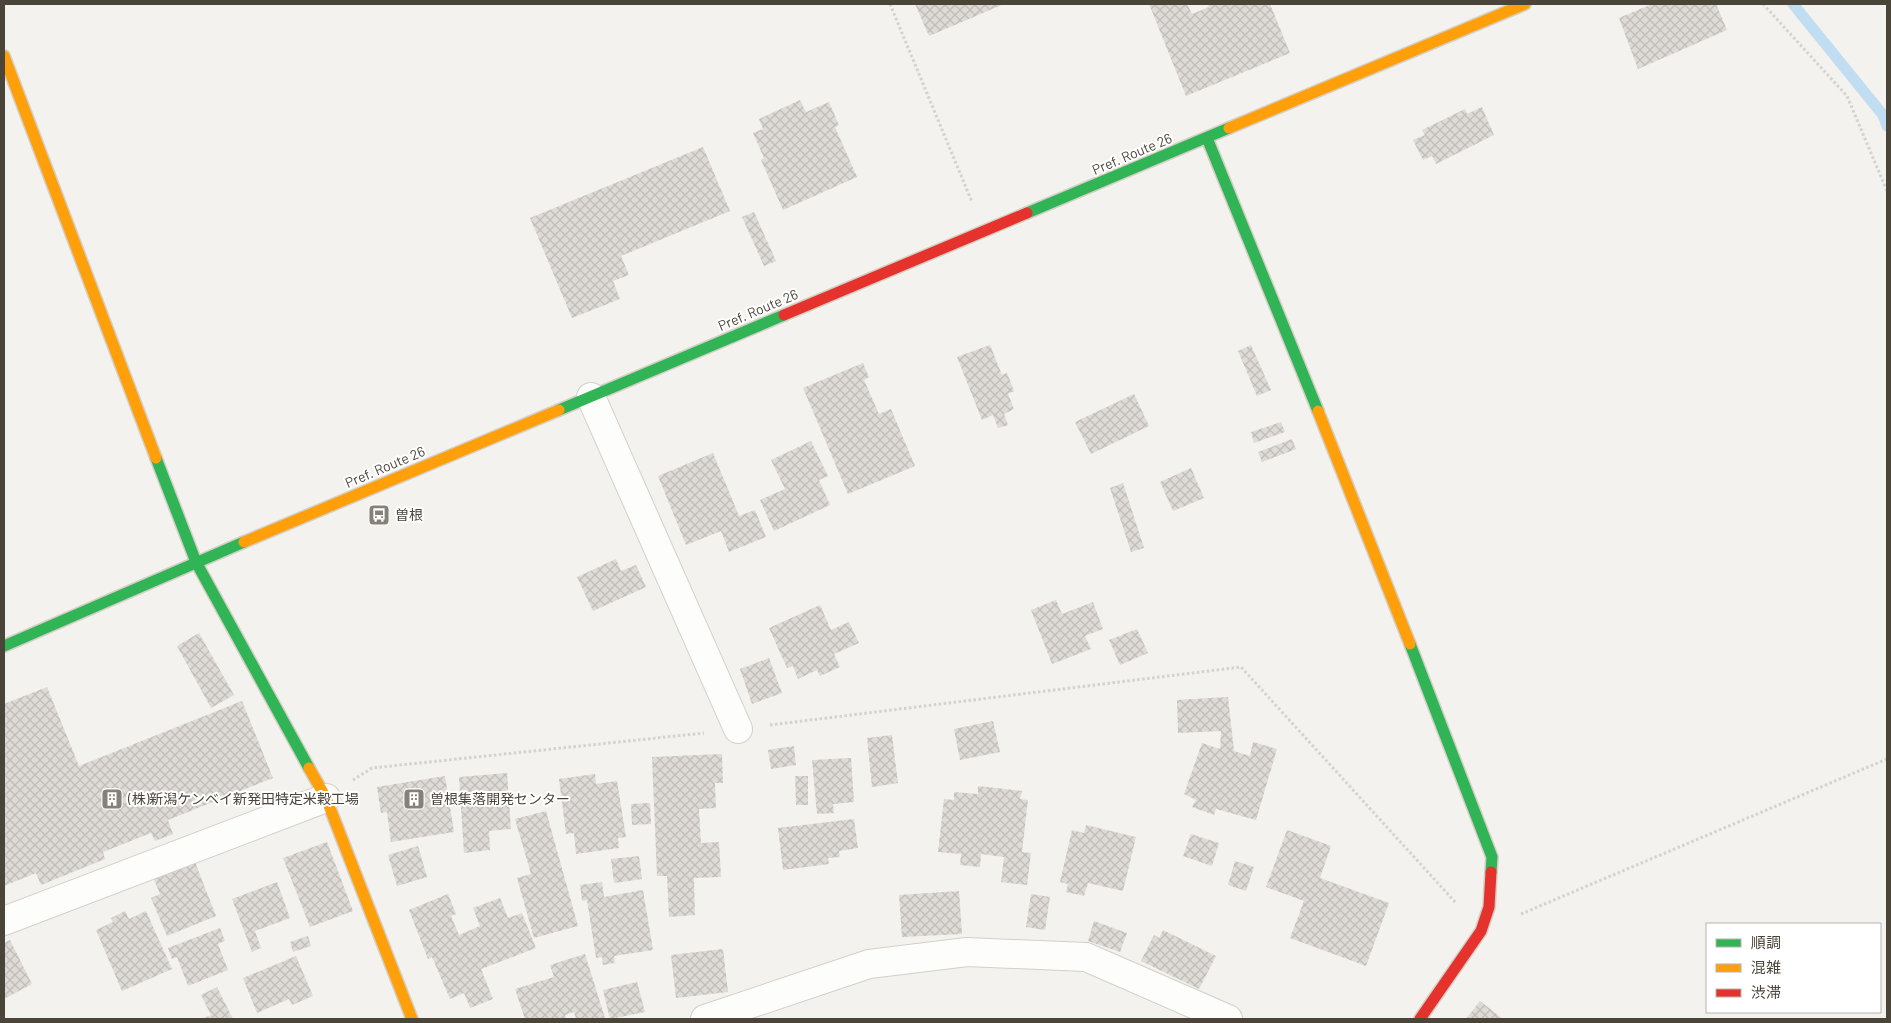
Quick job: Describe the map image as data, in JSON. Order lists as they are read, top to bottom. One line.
{"streets":{"street":["Pref. Route 26"]},"places":{"bus stop":["曽根"],"building":["(株)新潟ケンベイ新発田特定米穀工場","曽根集落開発センター"]},"legend":["順調","混雑","渋滞"]}
